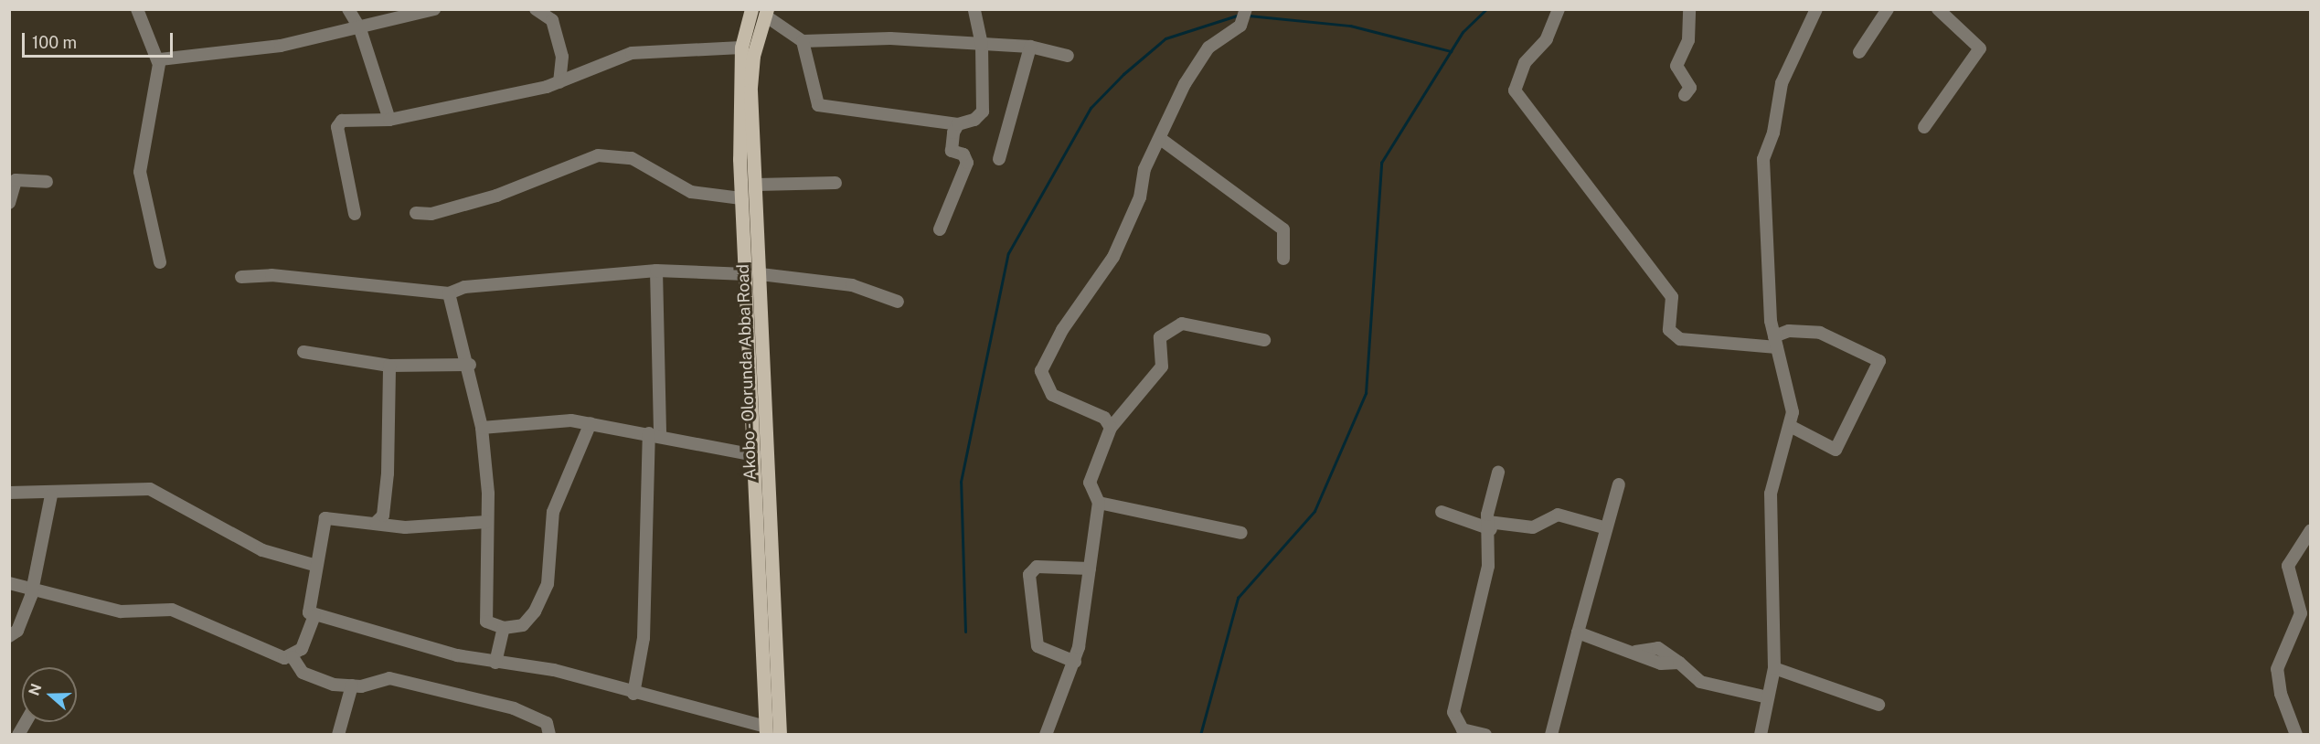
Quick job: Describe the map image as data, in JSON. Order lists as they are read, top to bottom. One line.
{"streets":{"main road":["Akobo - Olorunda Abba Road"]},"scale_bar":"100 m","north":"left"}
